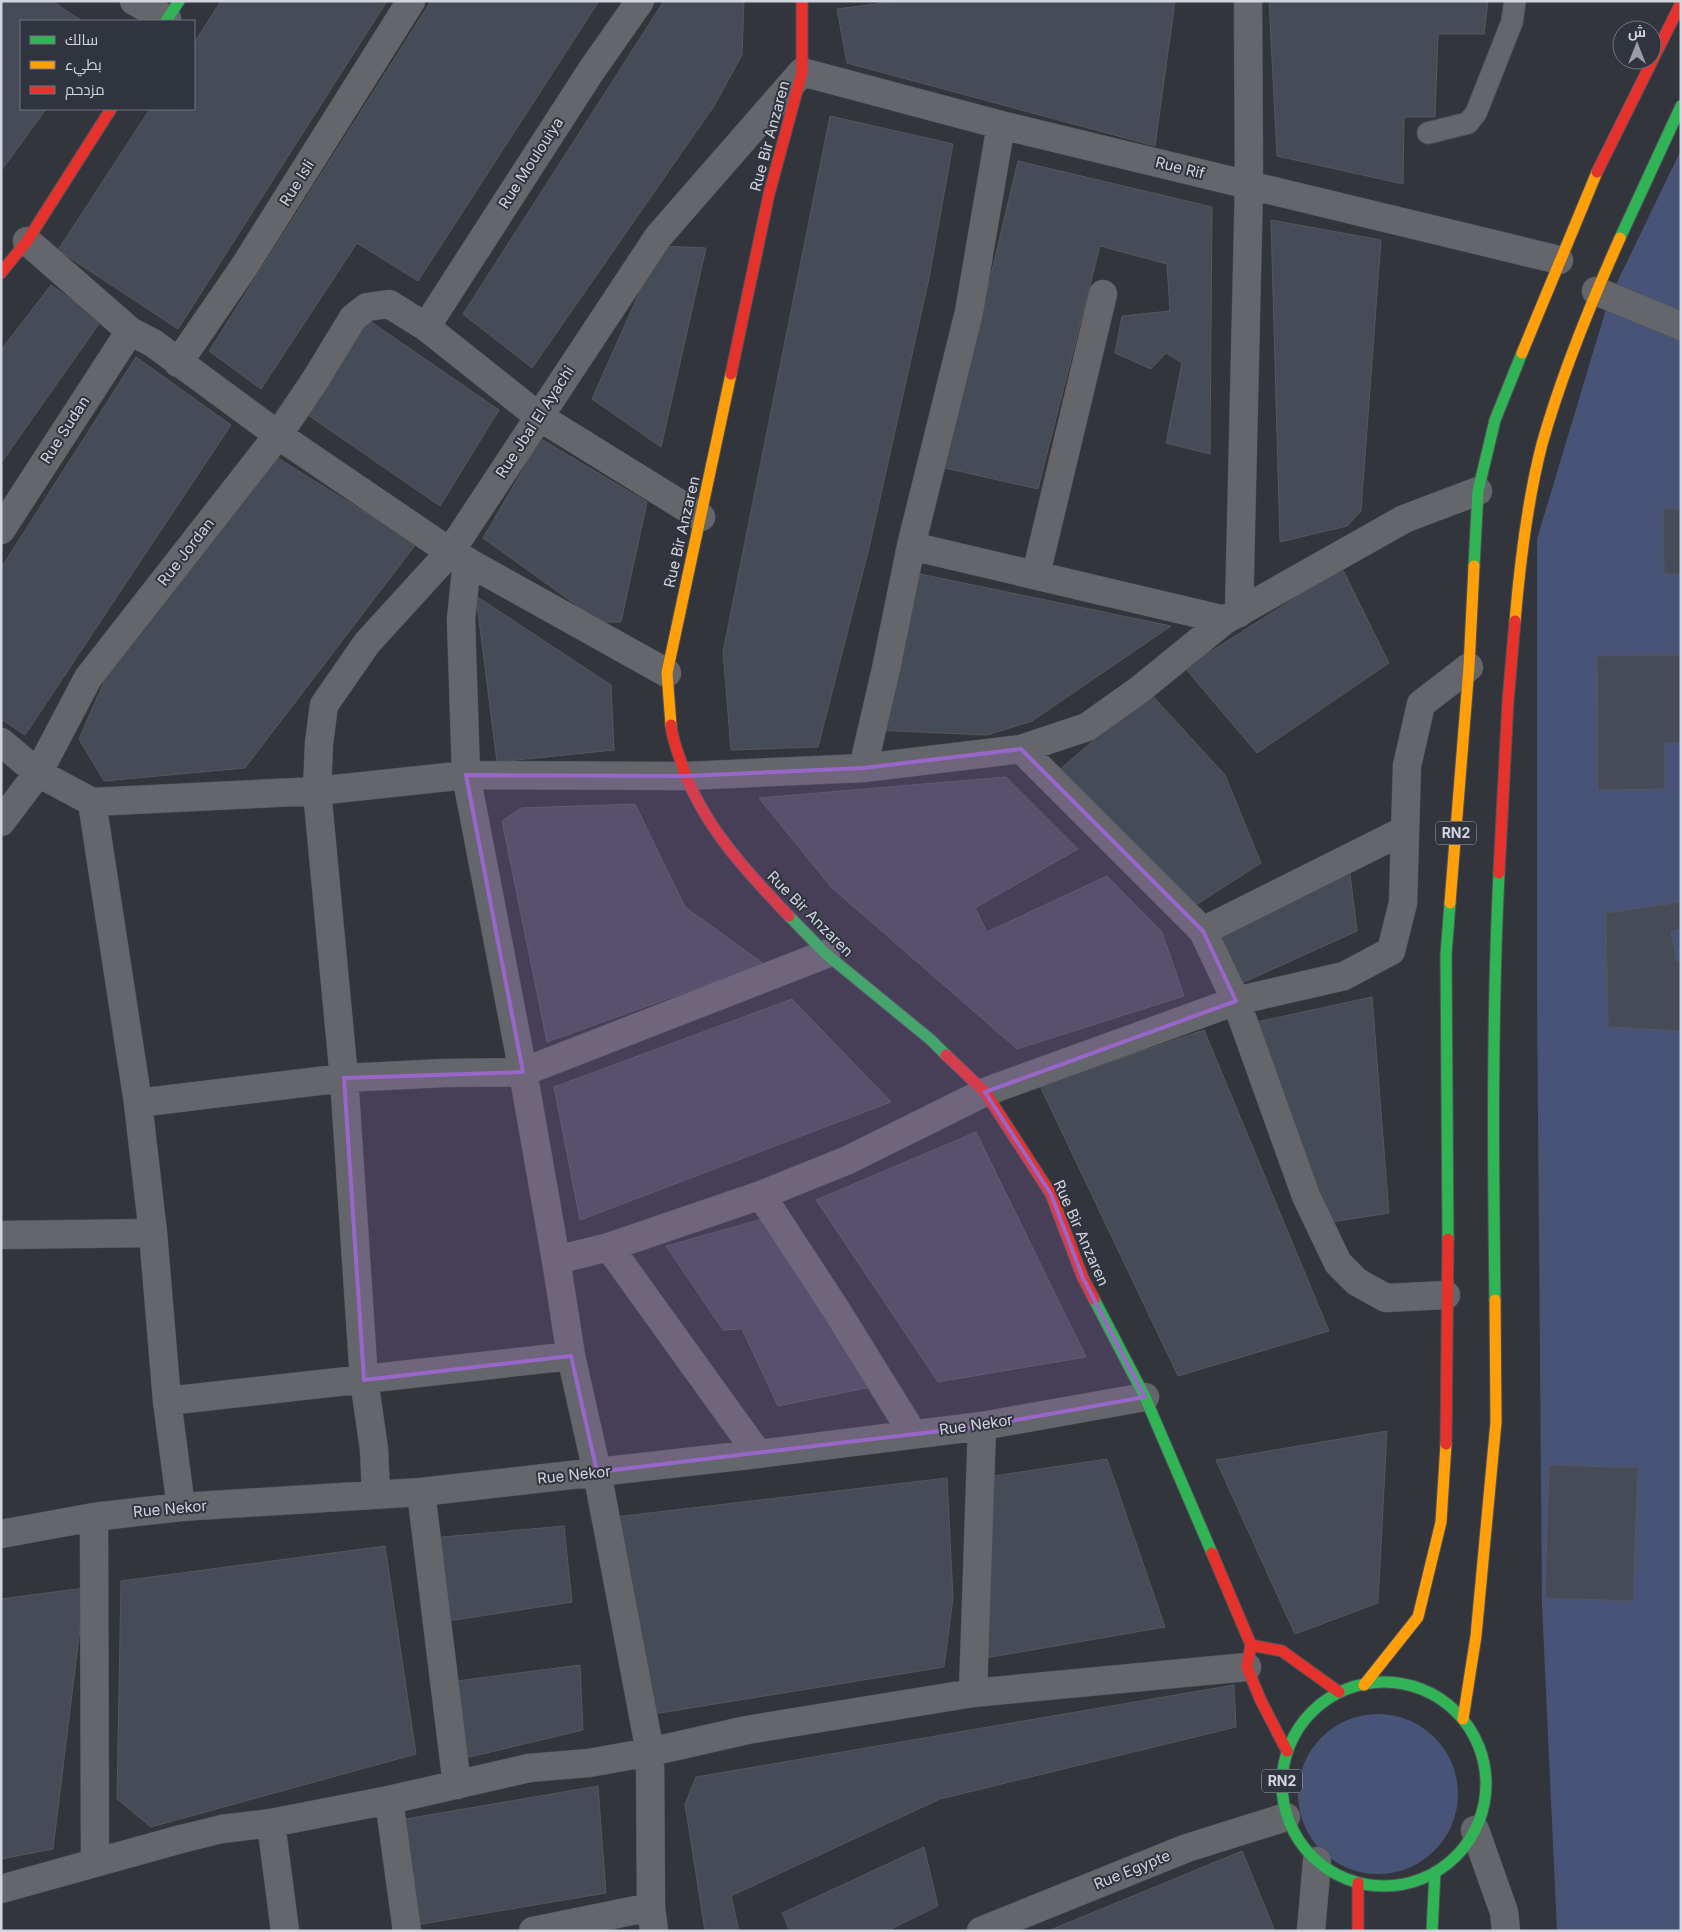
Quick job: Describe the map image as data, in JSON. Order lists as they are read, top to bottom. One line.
{"streets":{"main road":["Rue Bir Anzaren","RN2"],"street":["Rue Moulouiya","Rue Rif","Rue Isli","Rue Jbal El Ayachi","Rue Sudan","Rue Jordan","Rue Nekor","Rue Egypte"]},"crossings":[["Rue Bir Anzaren","Rue Rif"],["Rue Bir Anzaren","Rue Jbal El Ayachi"],["Rue Bir Anzaren","RN2"],["Rue Bir Anzaren","Rue Nekor"],["Rue Moulouiya","Rue Jordan"],["Rue Rif","Rue Jbal El Ayachi"],["Rue Rif","RN2"],["Rue Jbal El Ayachi","Rue Nekor"],["RN2","Rue Egypte"]],"legend":["سالك","بطيء","مزدحم"],"north":"top"}
